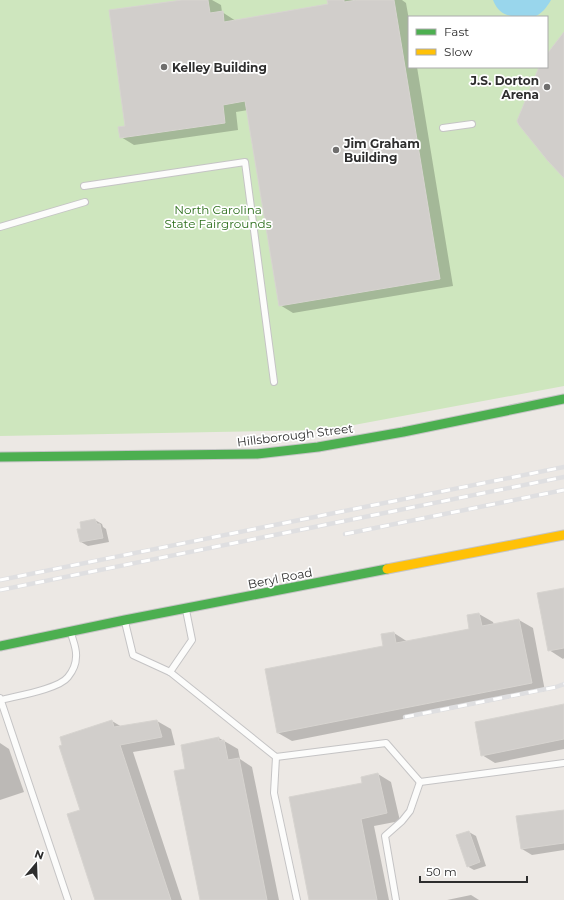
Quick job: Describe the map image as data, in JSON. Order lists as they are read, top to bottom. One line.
{"streets":{"street":["Hillsborough Street","Beryl Road"]},"parks":["North Carolina State Fairgrounds"],"places":["Kelley Building","J.S. Dorton Arena","Jim Graham Building"],"legend":["Fast","Slow"],"scale_bar":"50 m","north":"top"}
